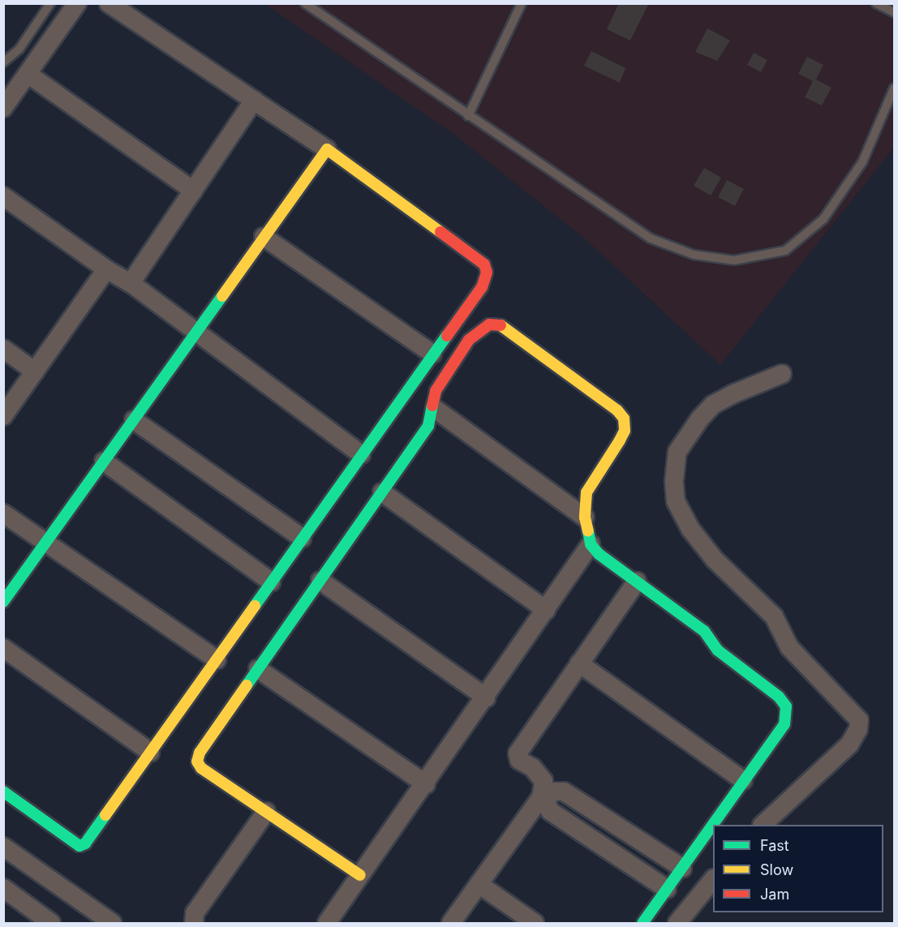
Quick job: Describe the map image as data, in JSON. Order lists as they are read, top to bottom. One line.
{"legend":["Fast","Slow","Jam"]}
